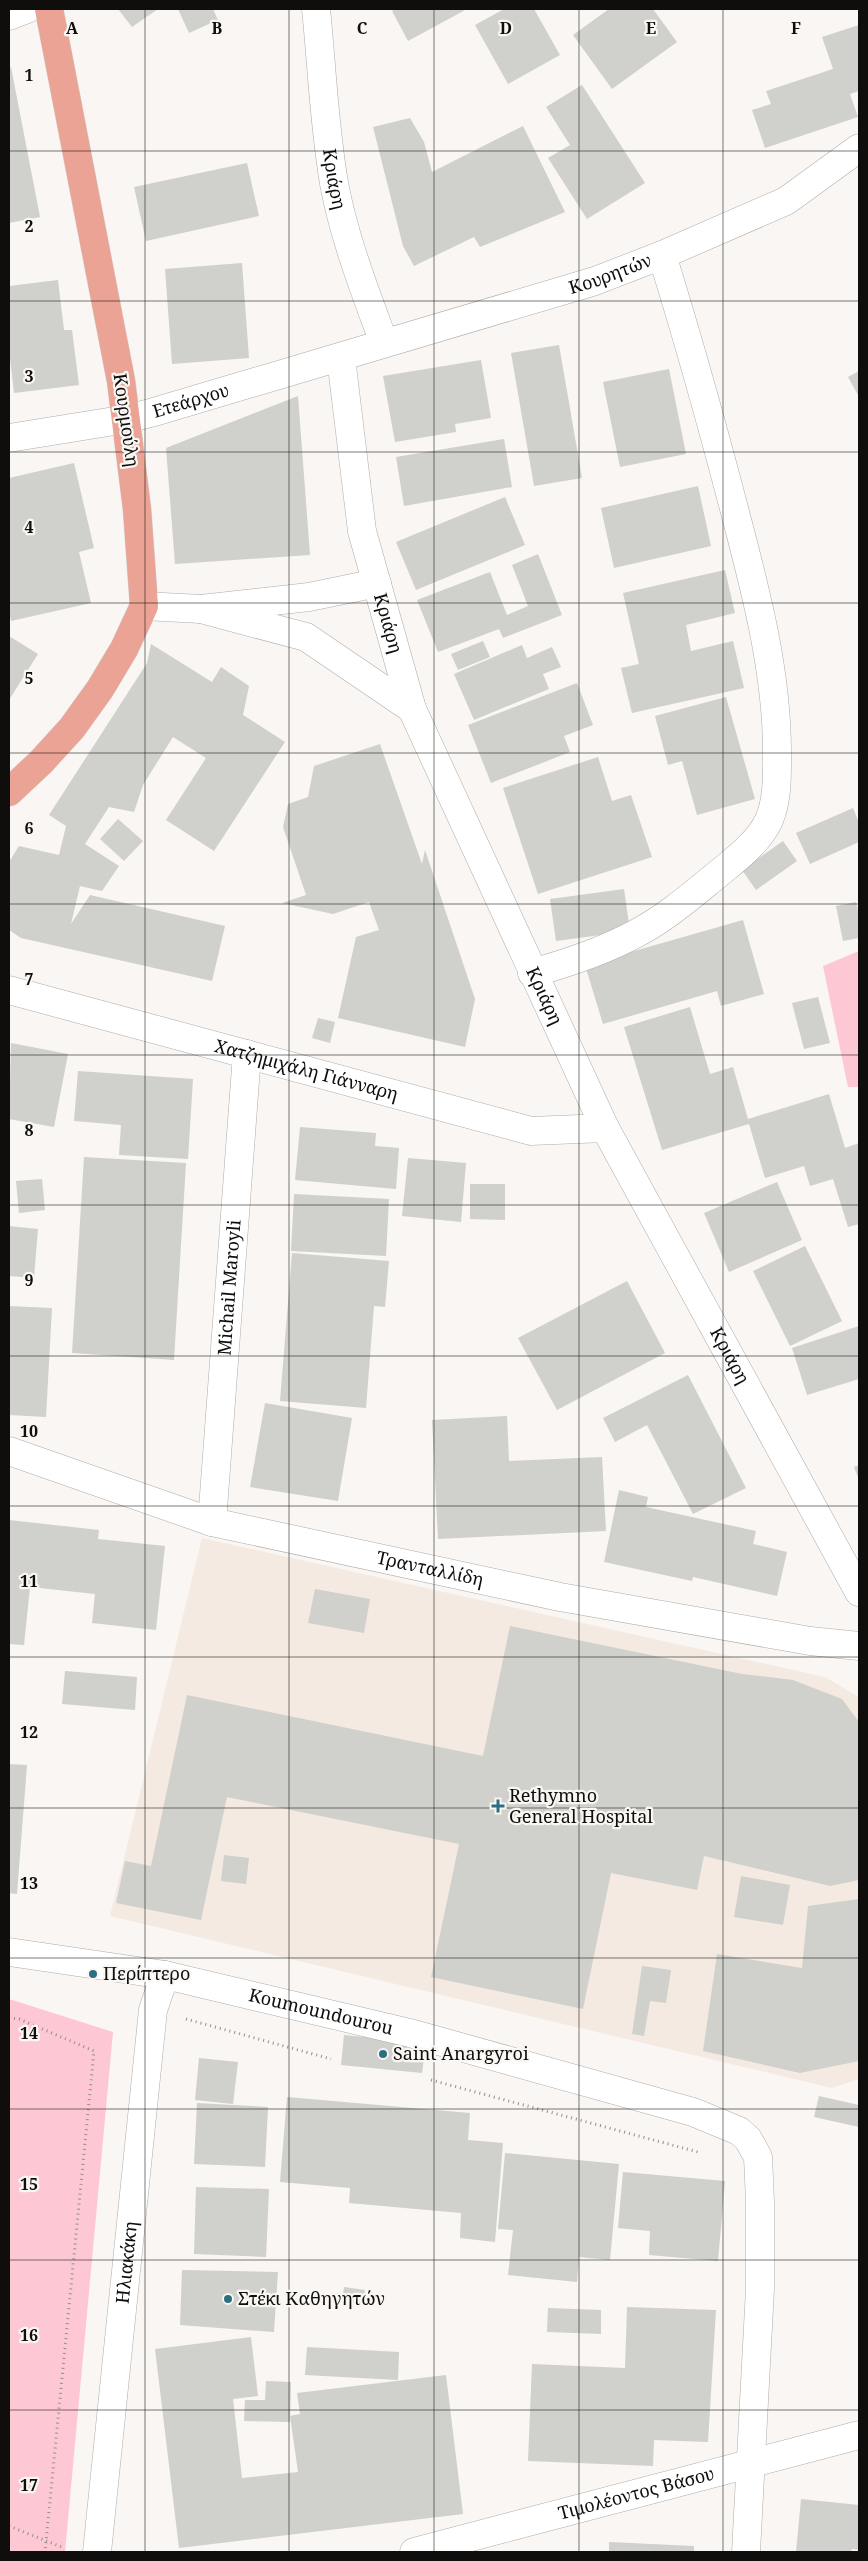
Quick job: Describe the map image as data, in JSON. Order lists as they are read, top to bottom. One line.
{"streets":{"main road":["Κουρμούλη"],"street":["Κριάρη","Κουρητών","Ετεάρχου","Χατζημιχάλη Γιάνναρη","Michail Maroyli","Τρανταλλίδη","Koumoundourou","Ηλιακάκη","Τιμολέοντος Βάσου"]},"crossings":[["Κριάρη","Κουρητών"],["Κριάρη","Ετεάρχου"],["Κριάρη","Χατζημιχάλη Γιάνναρη"],["Κουρητών","Ετεάρχου"],["Ετεάρχου","Κουρμούλη"],["Χατζημιχάλη Γιάνναρη","Michail Maroyli"],["Michail Maroyli","Τρανταλλίδη"],["Koumoundourou","Ηλιακάκη"],["Koumoundourou","Τιμολέοντος Βάσου"]],"places":{"health":["Rethymno General Hospital"],"other":["Περίπτερο","Saint Anargyroi","Στέκι Καθηγητών"]},"grid":{"columns":["A","B","C","D","E","F"],"rows":["1","2","3","4","5","6","7","8","9","10","11","12","13","14","15","16","17"]}}
